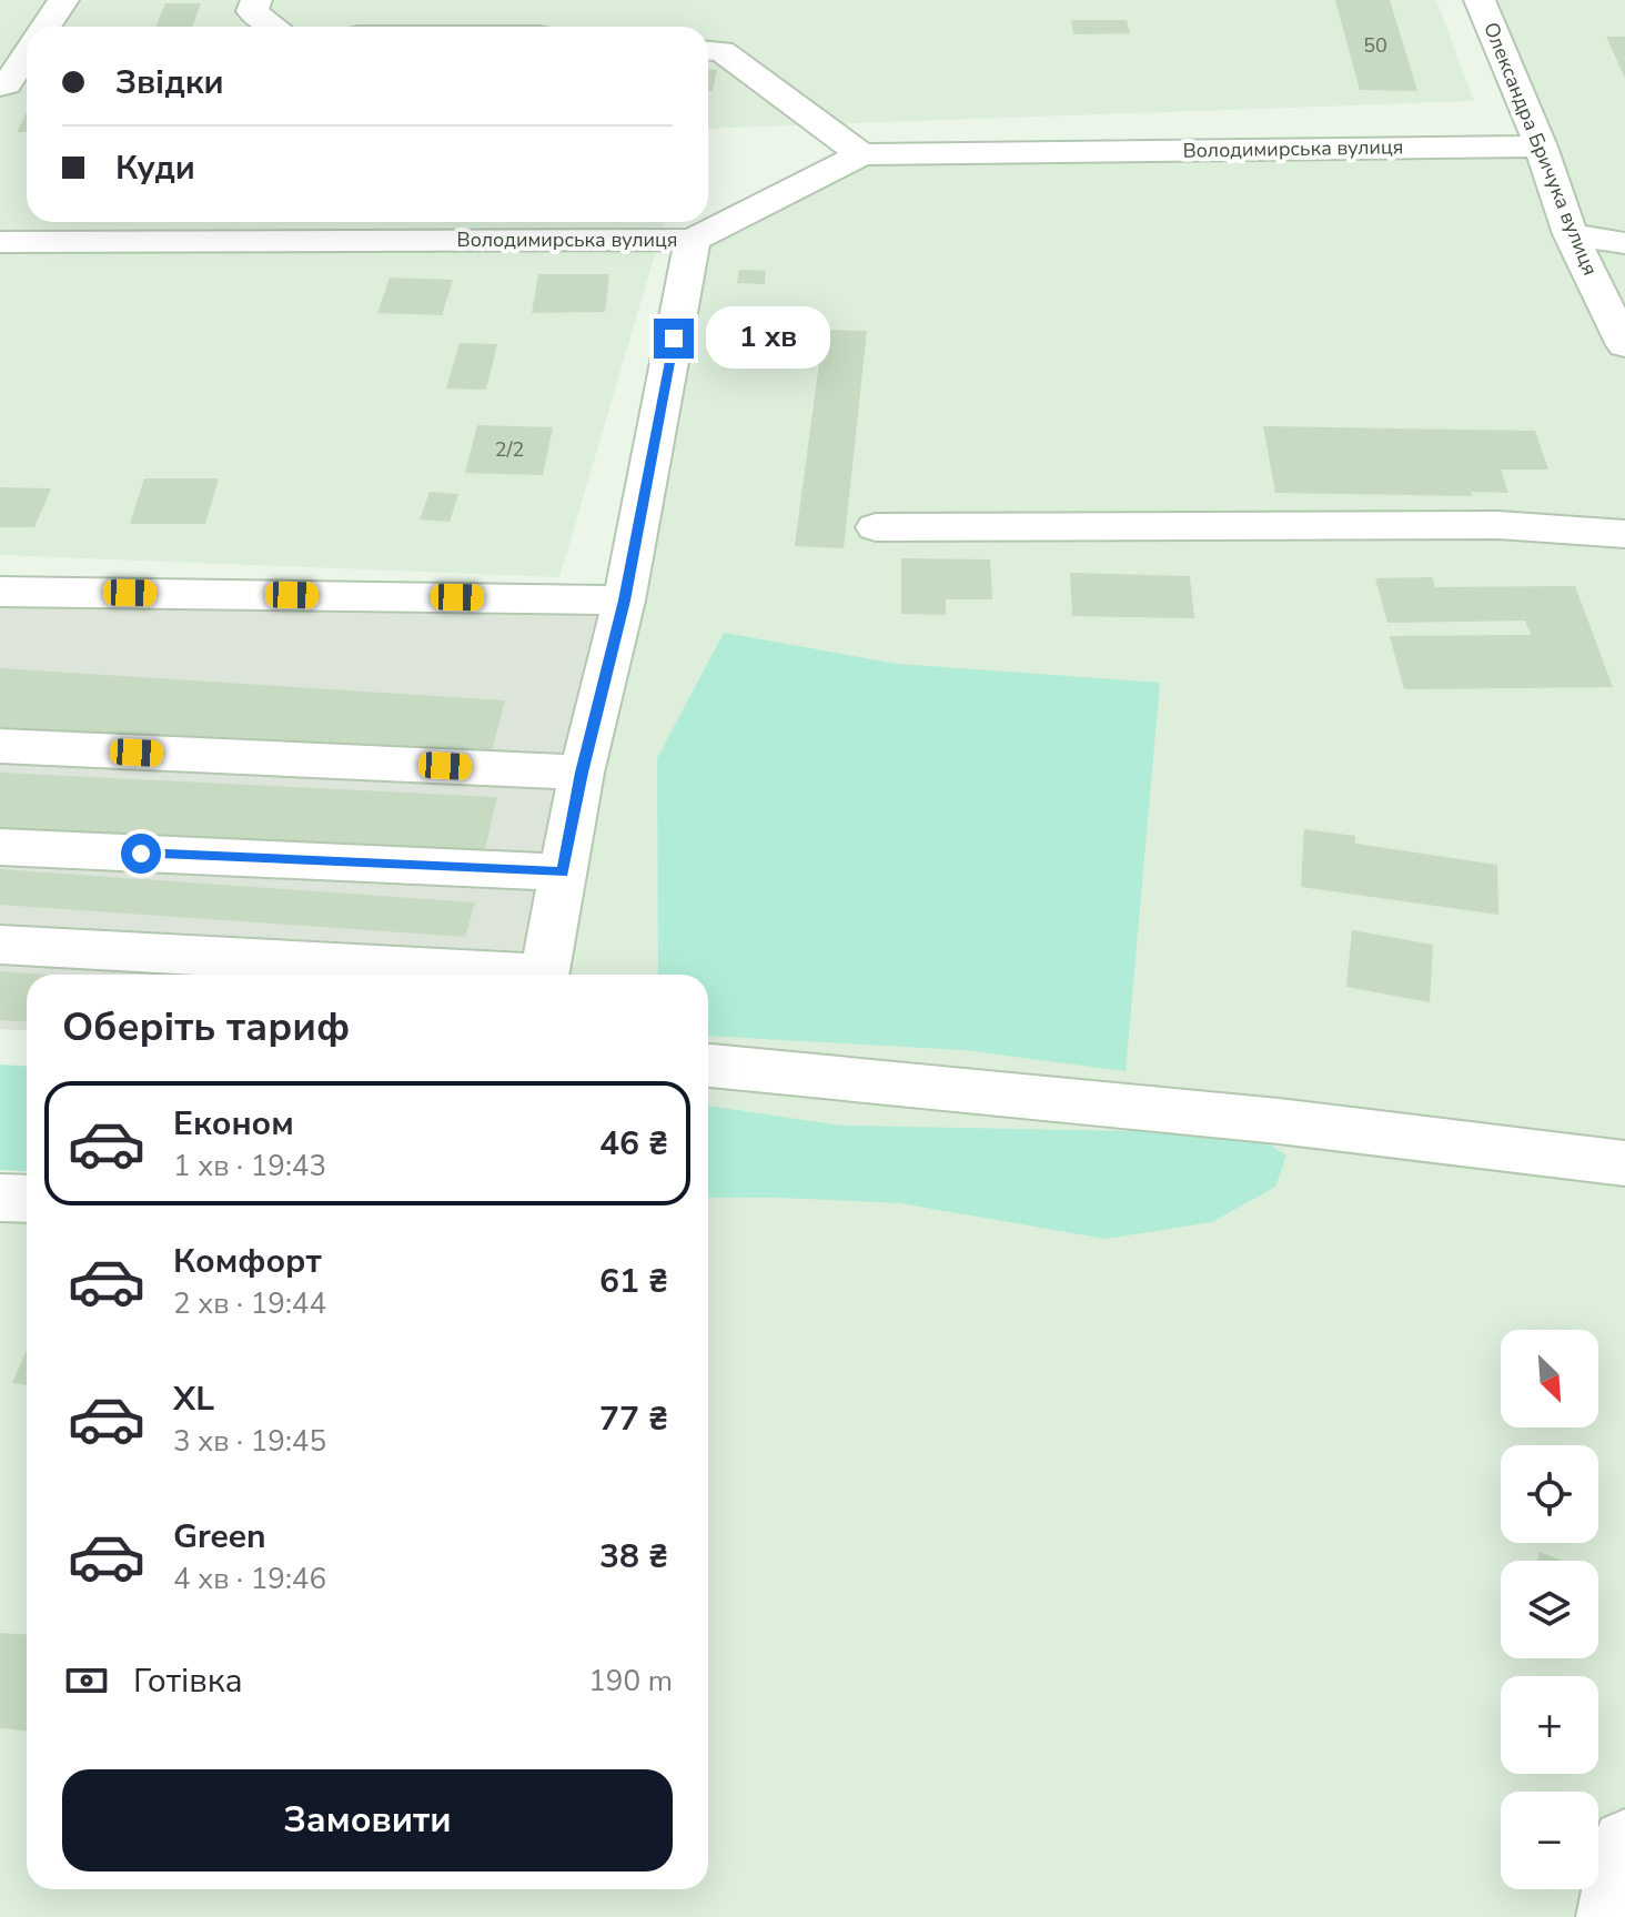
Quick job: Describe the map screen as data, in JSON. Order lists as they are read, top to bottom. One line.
{"streets":{"street":["Володимирська вулиця","Олександра Бричука вулиця"]},"crossings":[["Володимирська вулиця","Олександра Бричука вулиця"]],"house_numbers":["50","2/2"],"north":"bottom right","page":{"banner":["Звідки","Куди"],"bubble":"1 хв","heading":"Оберіть тариф","list":[{"name":"Економ","note":"1 хв · 19:43","value":"46 ₴"},{"name":"Комфорт","note":"2 хв · 19:44","value":"61 ₴"},{"name":"XL","note":"3 хв · 19:45","value":"77 ₴"},{"name":"Green","note":"4 хв · 19:46","value":"38 ₴"}],"map_buttons":["+","−"],"pay":["Готівка","190 m"],"buttons":"Замовити"}}
